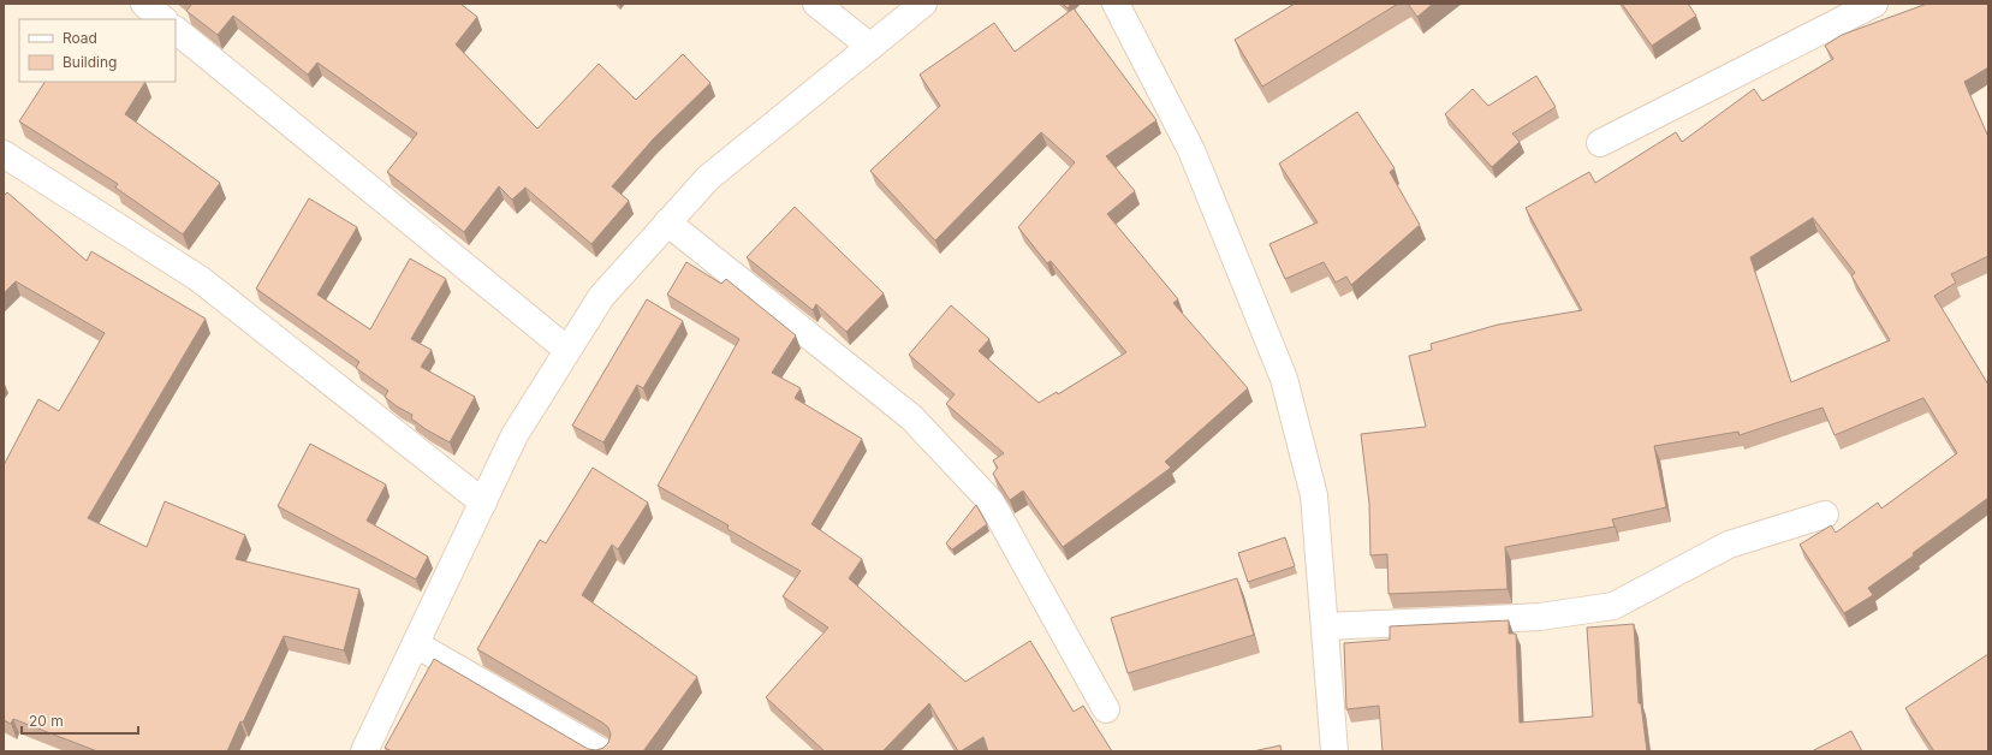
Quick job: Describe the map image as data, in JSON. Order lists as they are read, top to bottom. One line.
{"legend":["Road","Building"],"scale_bar":"20 m"}
